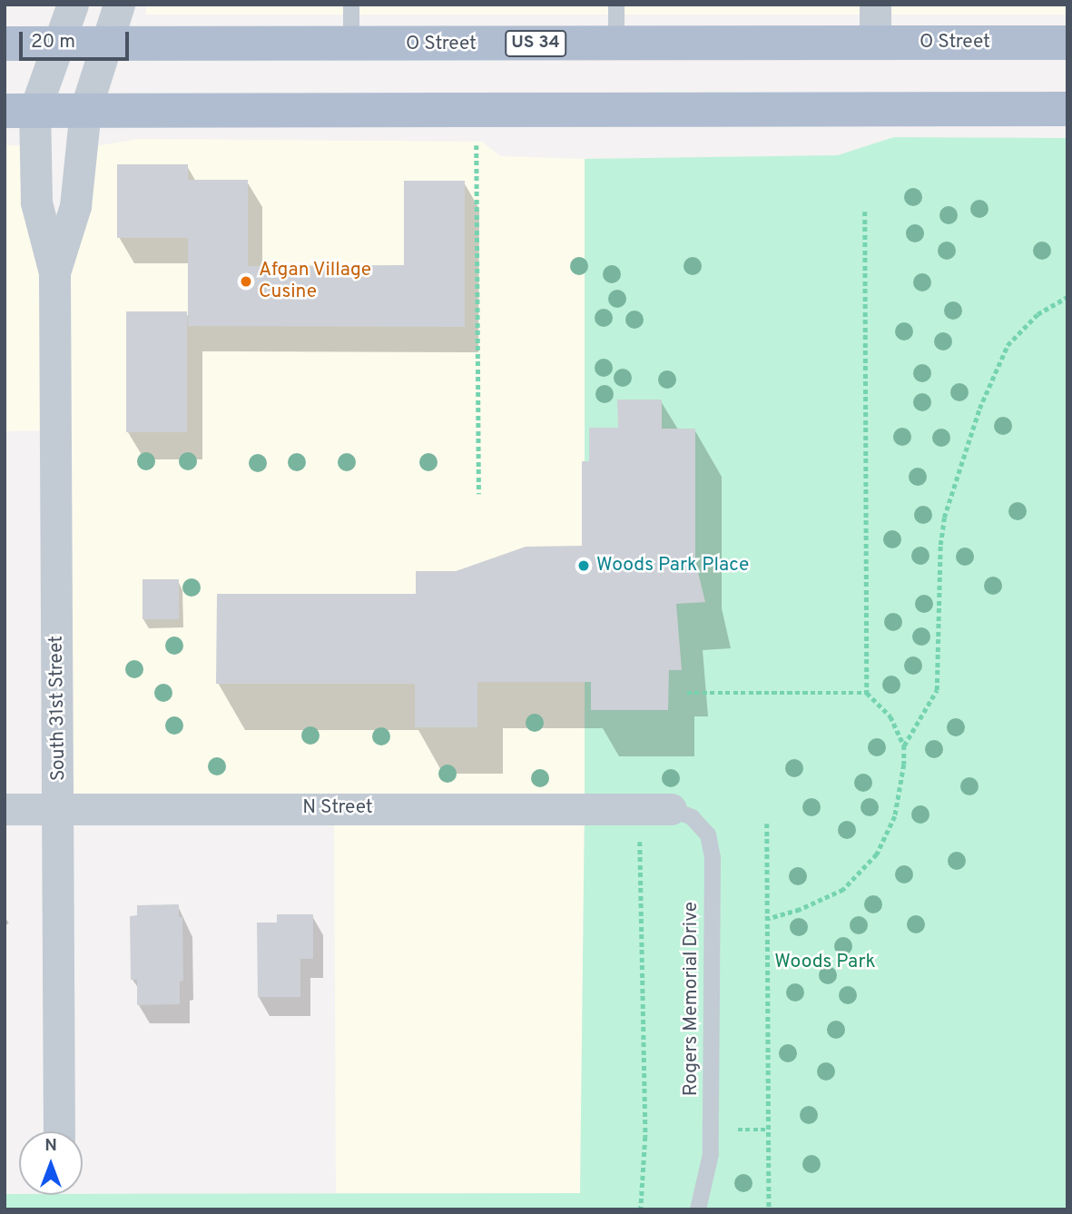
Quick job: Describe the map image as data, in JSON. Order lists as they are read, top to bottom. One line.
{"streets":{"main road":["O Street","US 34"],"street":["South 31st Street","N Street"],"lane":["Rogers Memorial Drive"]},"crossings":[["O Street","South 31st Street"],["South 31st Street","N Street"],["N Street","Rogers Memorial Drive"]],"parks":["Woods Park"],"places":["Afgan Village Cusine","Woods Park Place"],"scale_bar":"20 m","north":"top"}
